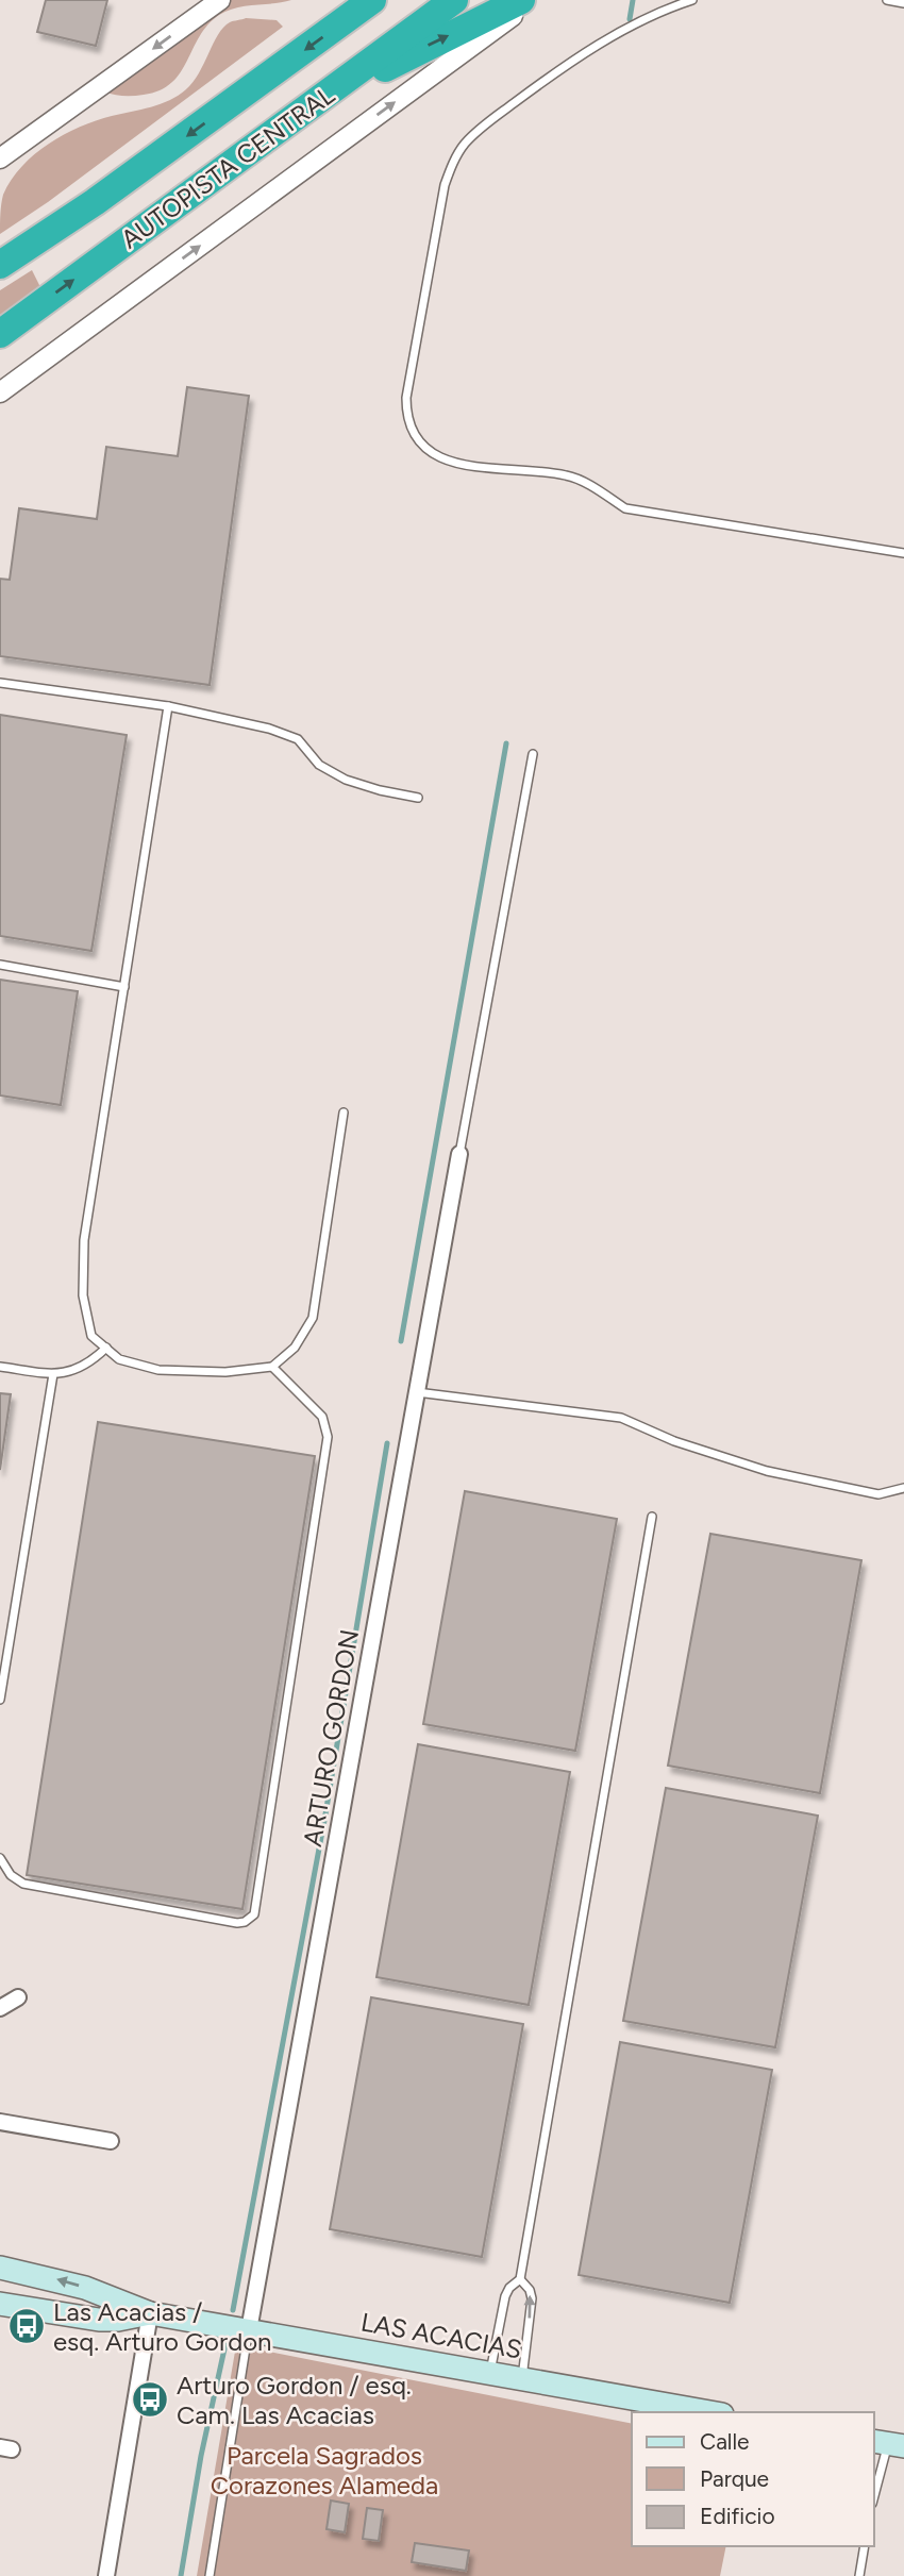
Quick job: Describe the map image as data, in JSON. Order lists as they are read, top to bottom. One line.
{"streets":{"highway":["AUTOPISTA CENTRAL"],"main road":["LAS ACACIAS"],"street":["ARTURO GORDON"]},"crossings":[["ARTURO GORDON","LAS ACACIAS"]],"parks":["Parcela Sagrados Corazones Alameda"],"places":{"bus stop":["Las Acacias / esq. Arturo Gordon","Arturo Gordon / esq. Cam. Las Acacias"]},"legend":["Calle","Parque","Edificio"]}
